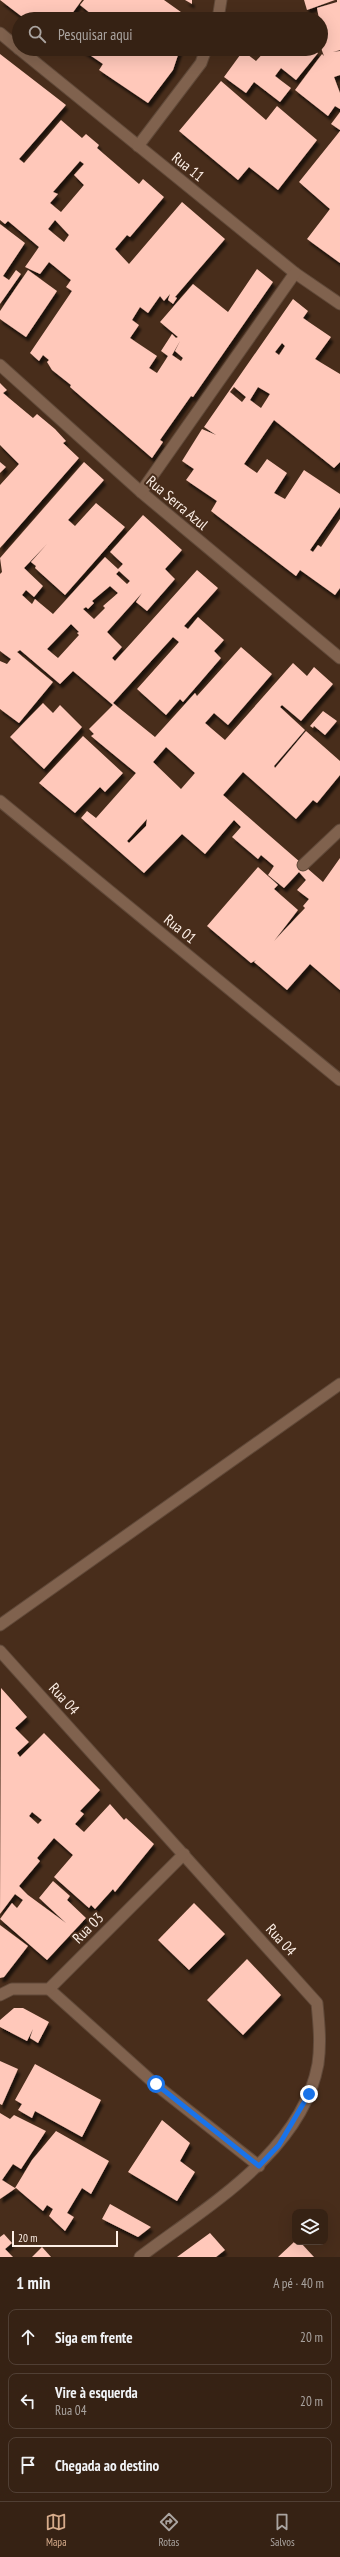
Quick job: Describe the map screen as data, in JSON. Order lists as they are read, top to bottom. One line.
{"streets":{"street":["Rua 11","Rua Serra Azul","Rua 01","Rua 04","Rua 03"]},"crossings":[["Rua 04","Rua 03"]],"scale_bar":"20 m","page":{"search":"Pesquisar aqui","scale":"20 m","heading":["1 min","A pé · 40 m"],"list":[["Siga em frente","20 m"],["Vire à esquerda","Rua 04","20 m"],"Chegada ao destino"],"nav":["Mapa","Rotas","Salvos"]}}
